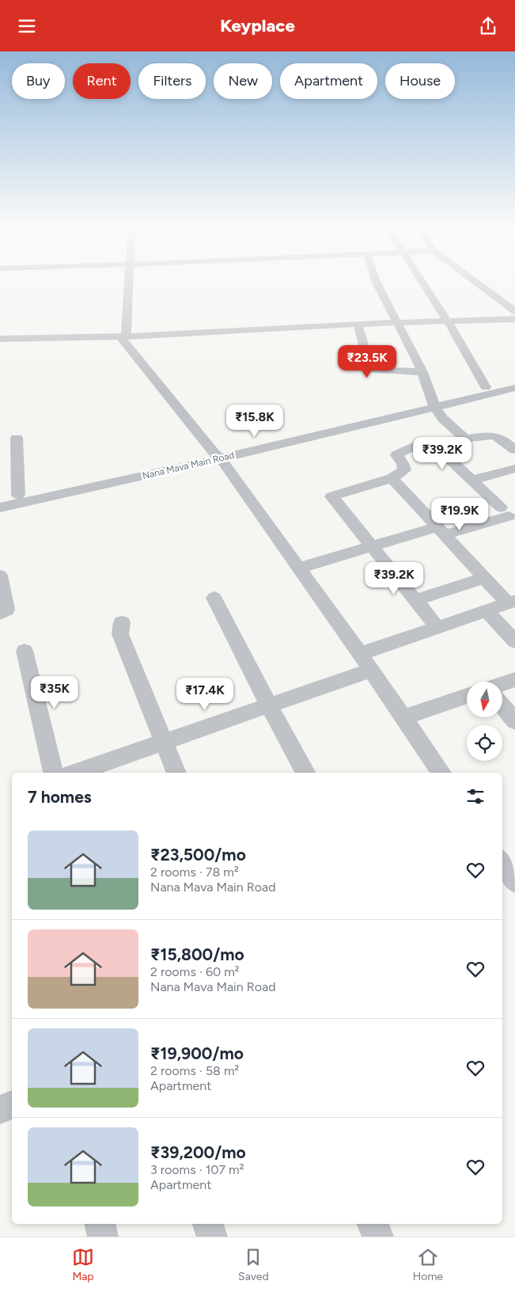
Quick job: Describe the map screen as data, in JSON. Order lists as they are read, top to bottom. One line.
{"streets":{"street":["Nana Mava Main Road"]},"north":"bottom","page":{"header":"Keyplace","chip":["Buy","Rent","Filters","New","Apartment","House"],"price":["₹23.5K","₹15.8K","₹39.2K","₹19.9K","₹39.2K","₹35K","₹17.4K"],"heading":"7 homes","list":[{"name":"₹23,500/mo","note":"2 rooms · 78 m² · Nana Mava Main Road"},{"name":"₹15,800/mo","note":"2 rooms · 60 m² · Nana Mava Main Road"},{"name":"₹19,900/mo","note":"2 rooms · 58 m² · Apartment"},{"name":"₹39,200/mo","note":"3 rooms · 107 m² · Apartment"}],"tabs":["Map","Saved","Home"]}}
